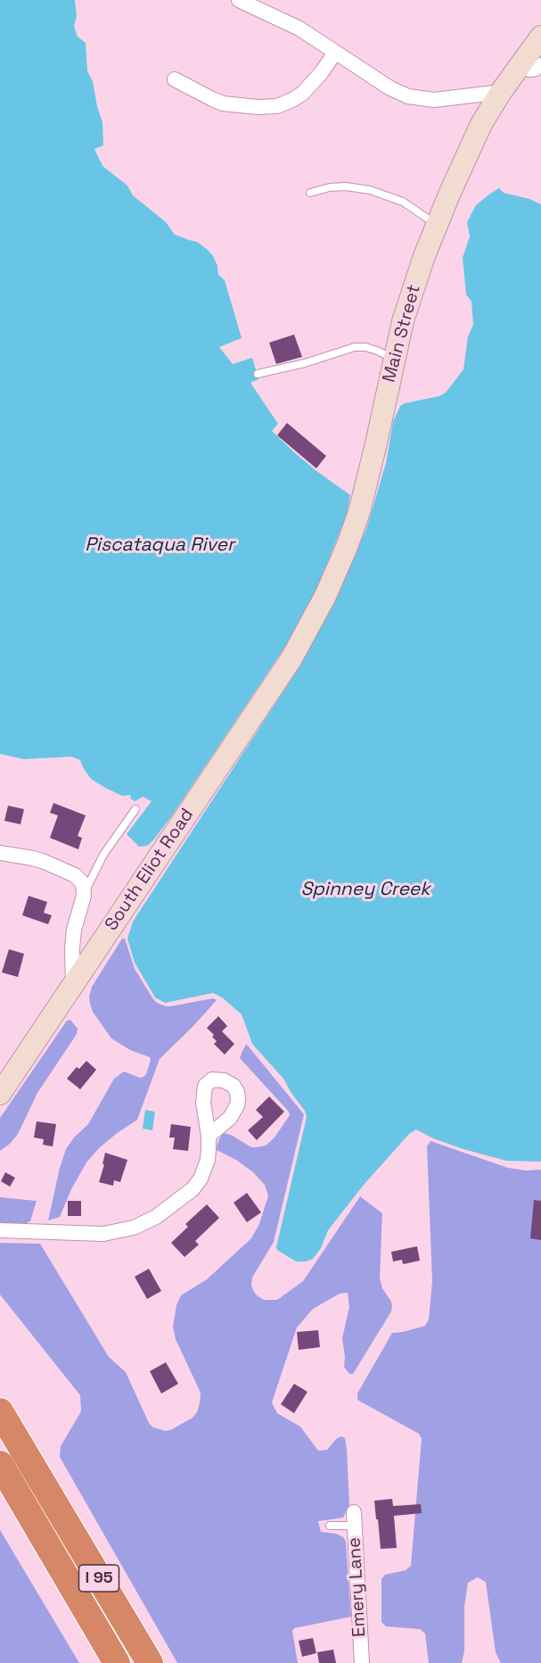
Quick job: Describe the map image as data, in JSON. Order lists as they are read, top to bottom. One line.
{"streets":{"highway":["I 95"],"main road":["Main Street","South Eliot Road"],"street":["Emery Lane"]},"crossings":[["Main Street","South Eliot Road"]],"water":["Piscataqua River","Spinney Creek"]}
